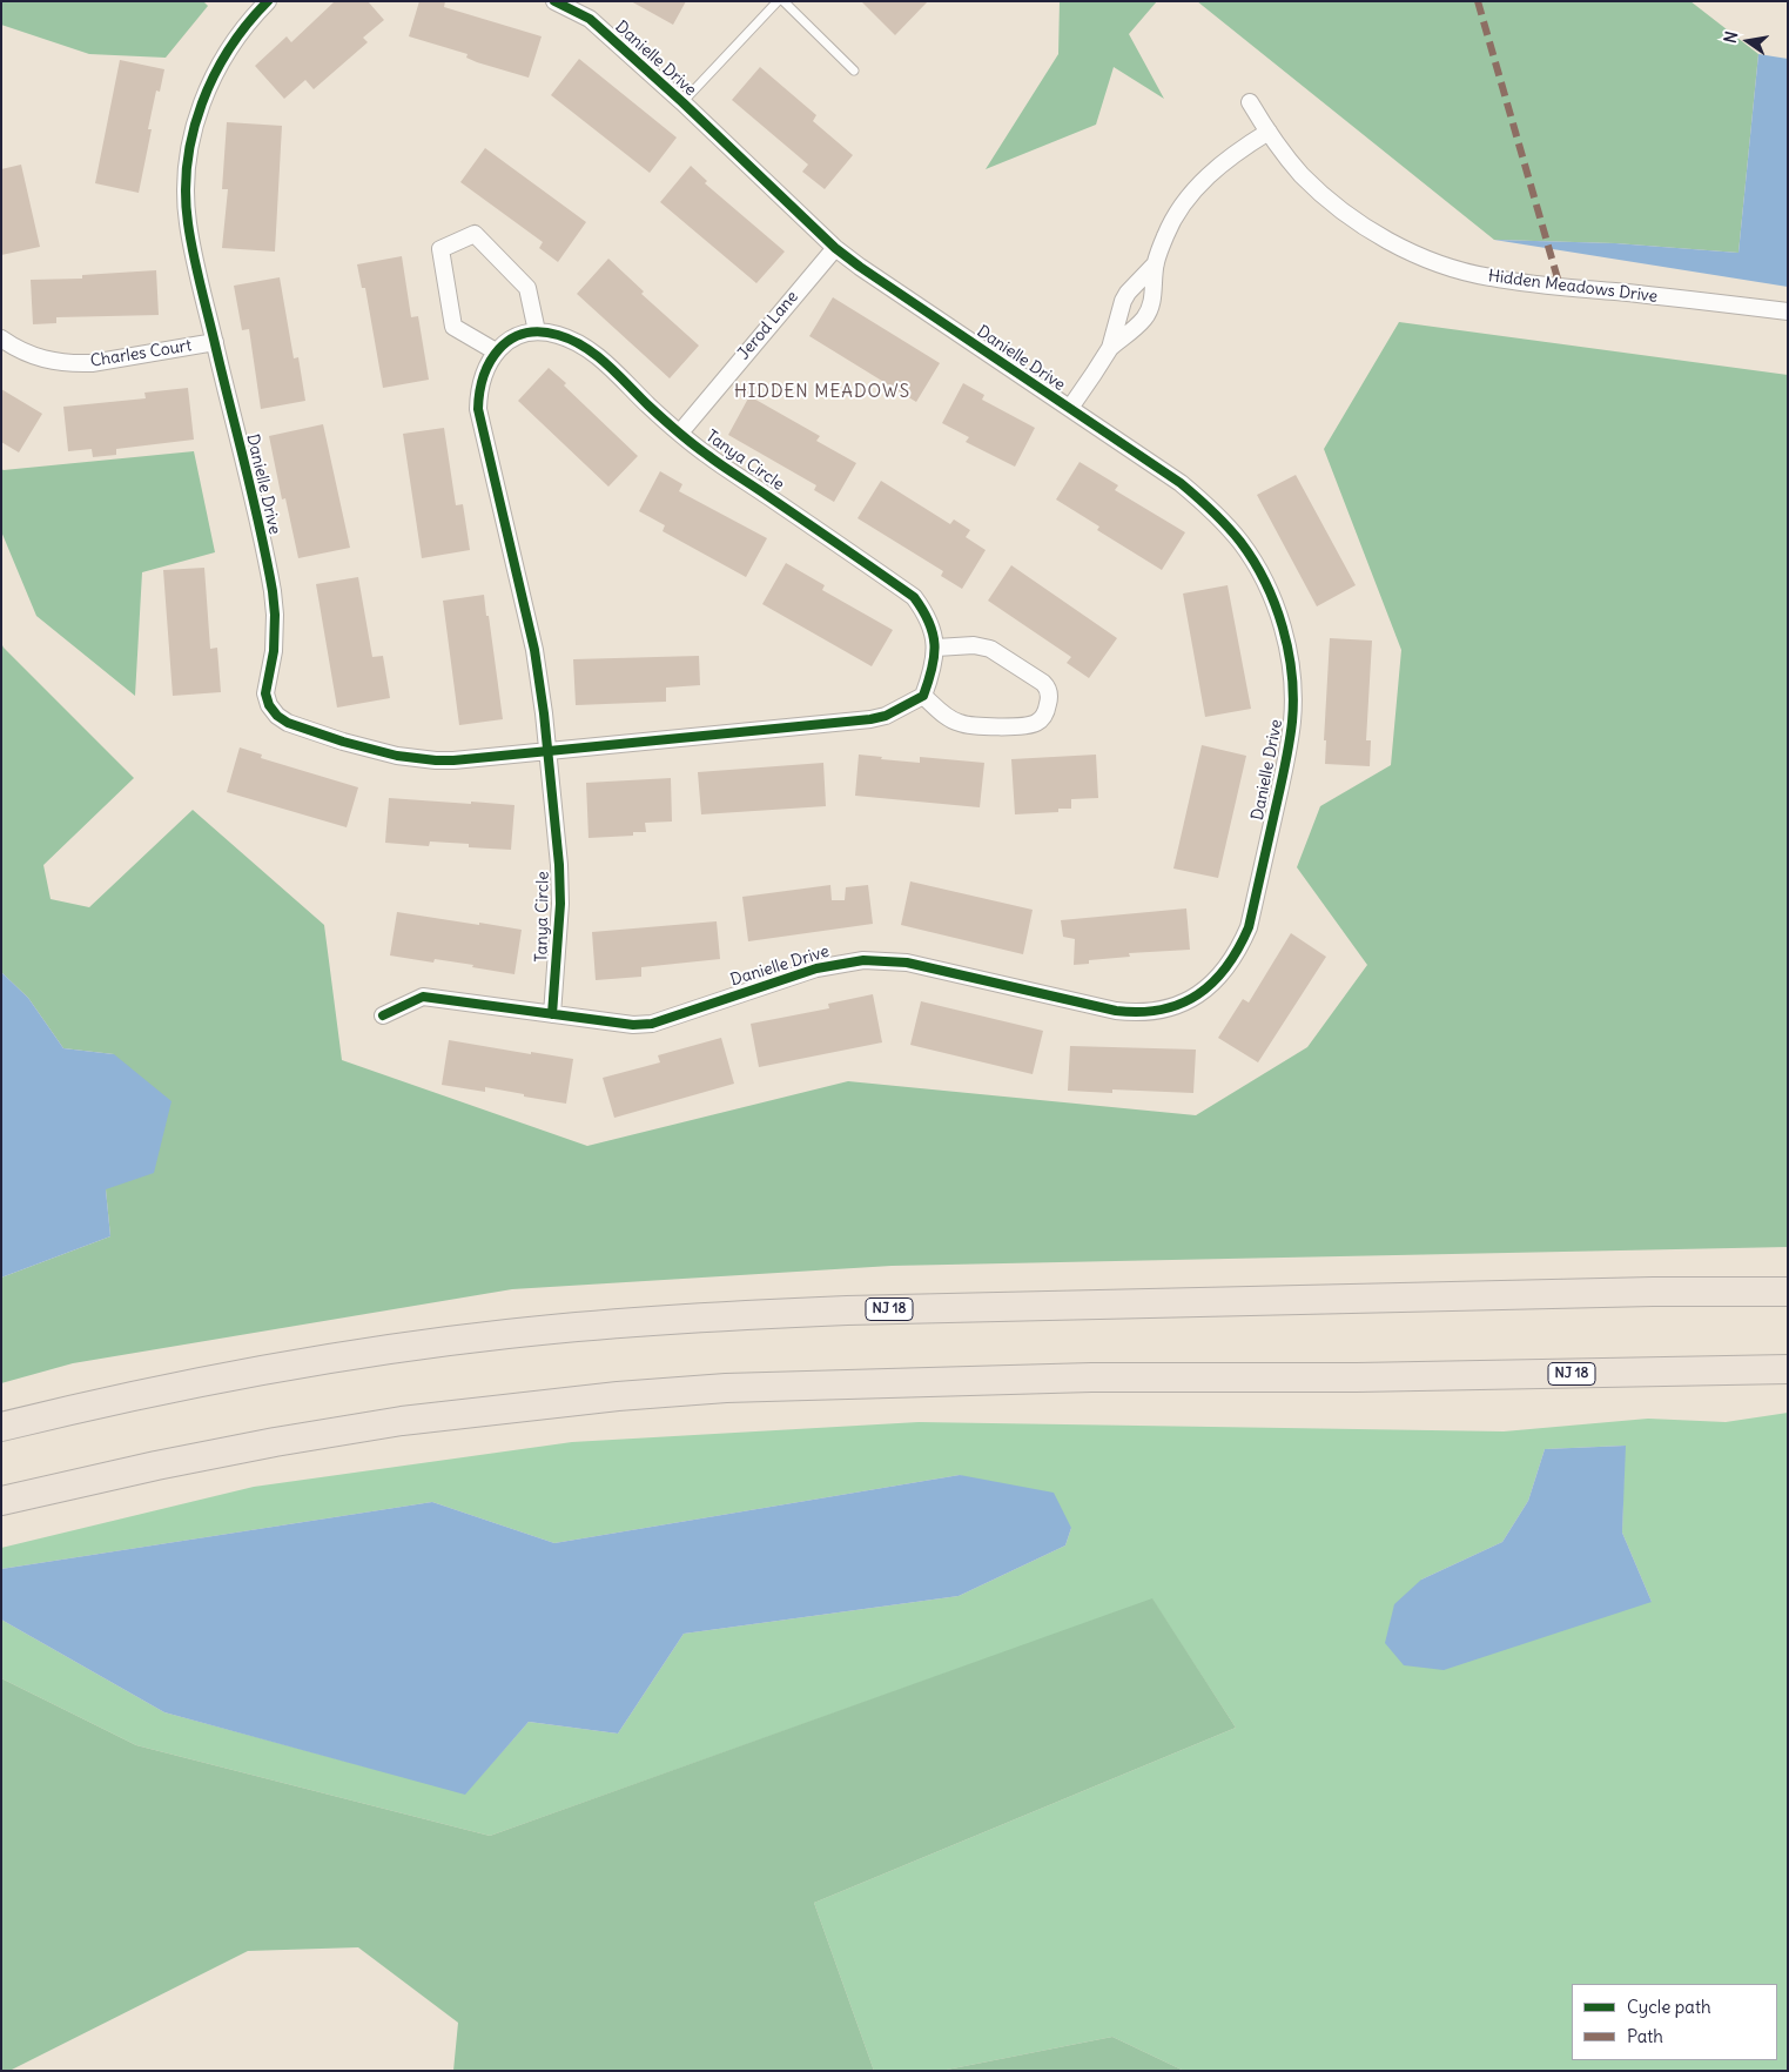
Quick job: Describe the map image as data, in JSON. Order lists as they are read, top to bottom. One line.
{"streets":{"highway":["NJ 18"],"street":["Danielle Drive","Hidden Meadows Drive","Jerod Lane","Charles Court","Tanya Circle"]},"crossings":[["Danielle Drive","Jerod Lane"],["Danielle Drive","Charles Court"],["Danielle Drive","Tanya Circle"],["Jerod Lane","Tanya Circle"]],"districts":["HIDDEN MEADOWS"],"legend":["Cycle path","Path"],"north":"left"}
